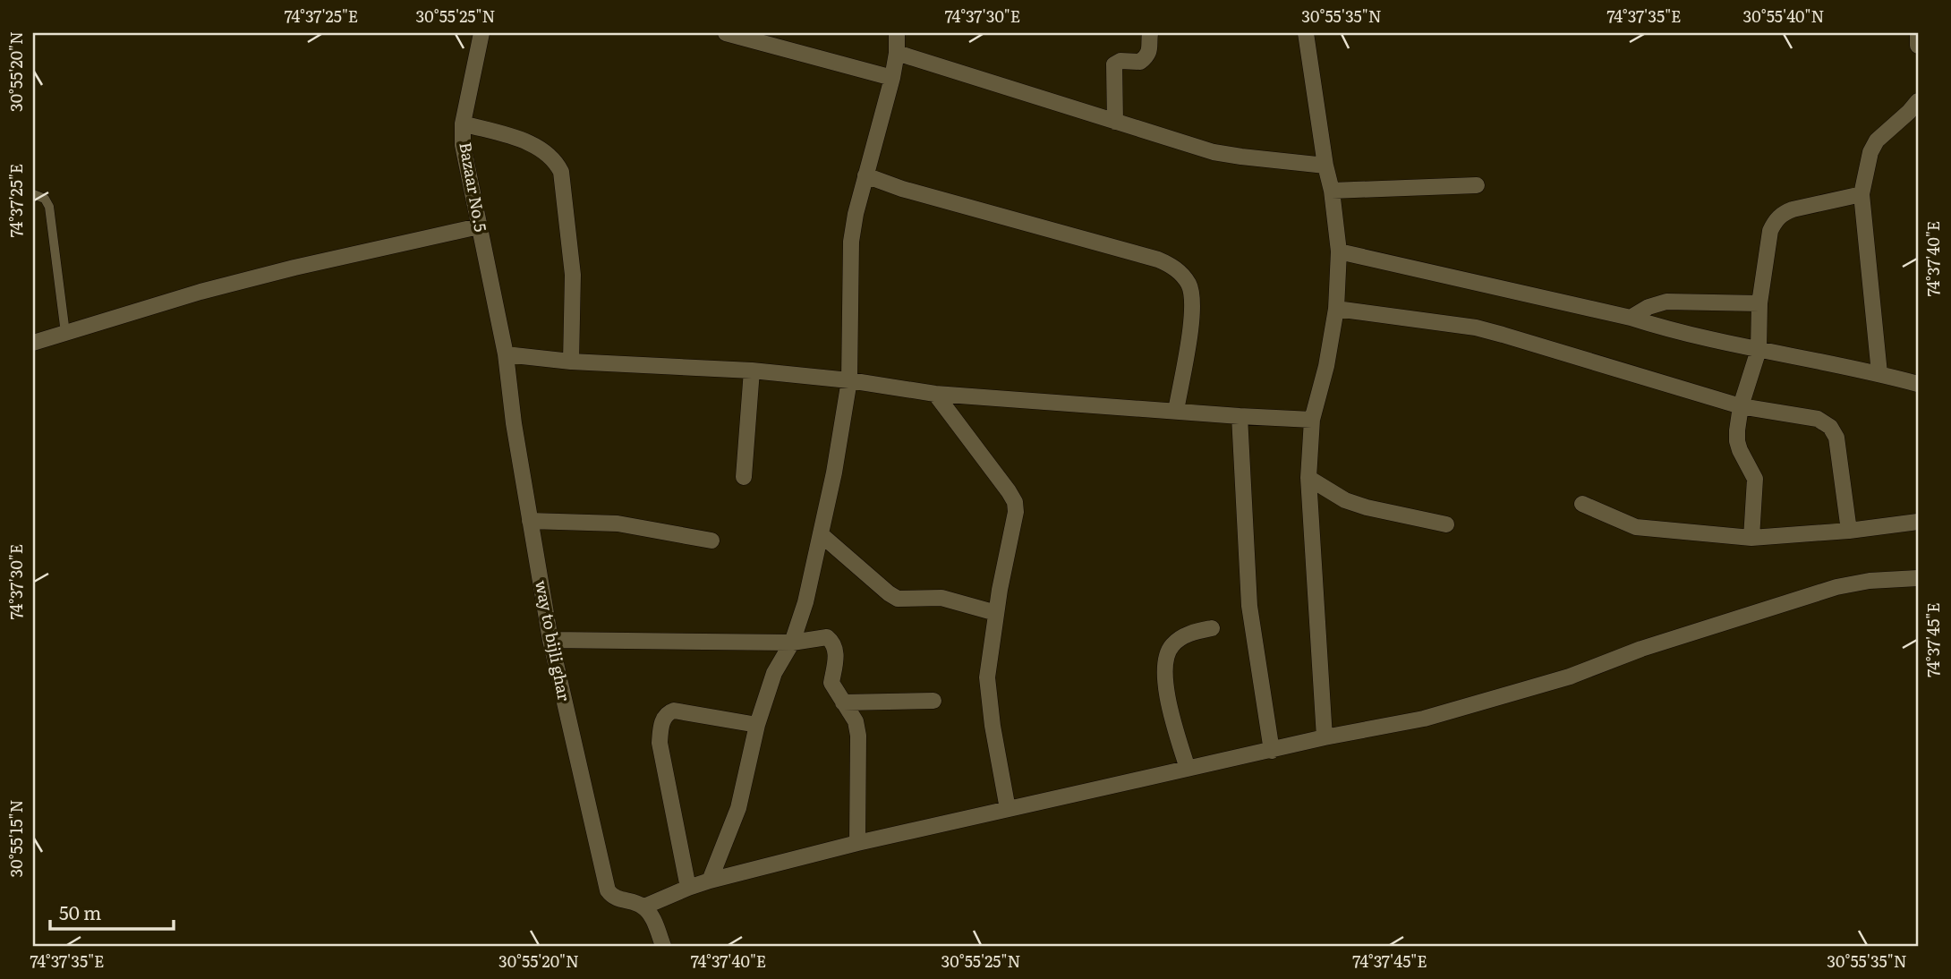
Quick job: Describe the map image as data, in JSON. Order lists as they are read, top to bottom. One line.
{"streets":{"street":["Bazaar No.5","way to bijli ghar"]},"crossings":[["Bazaar No.5","way to bijli ghar"]],"scale_bar":"50 m","coordinates":["74°37'25\"E","30°55'25\"N","74°37'30\"E","30°55'35\"N","74°37'35\"E","30°55'40\"N","30°55'20\"N","74°37'40\"E","74°37'45\"E","30°55'15\"N"]}
